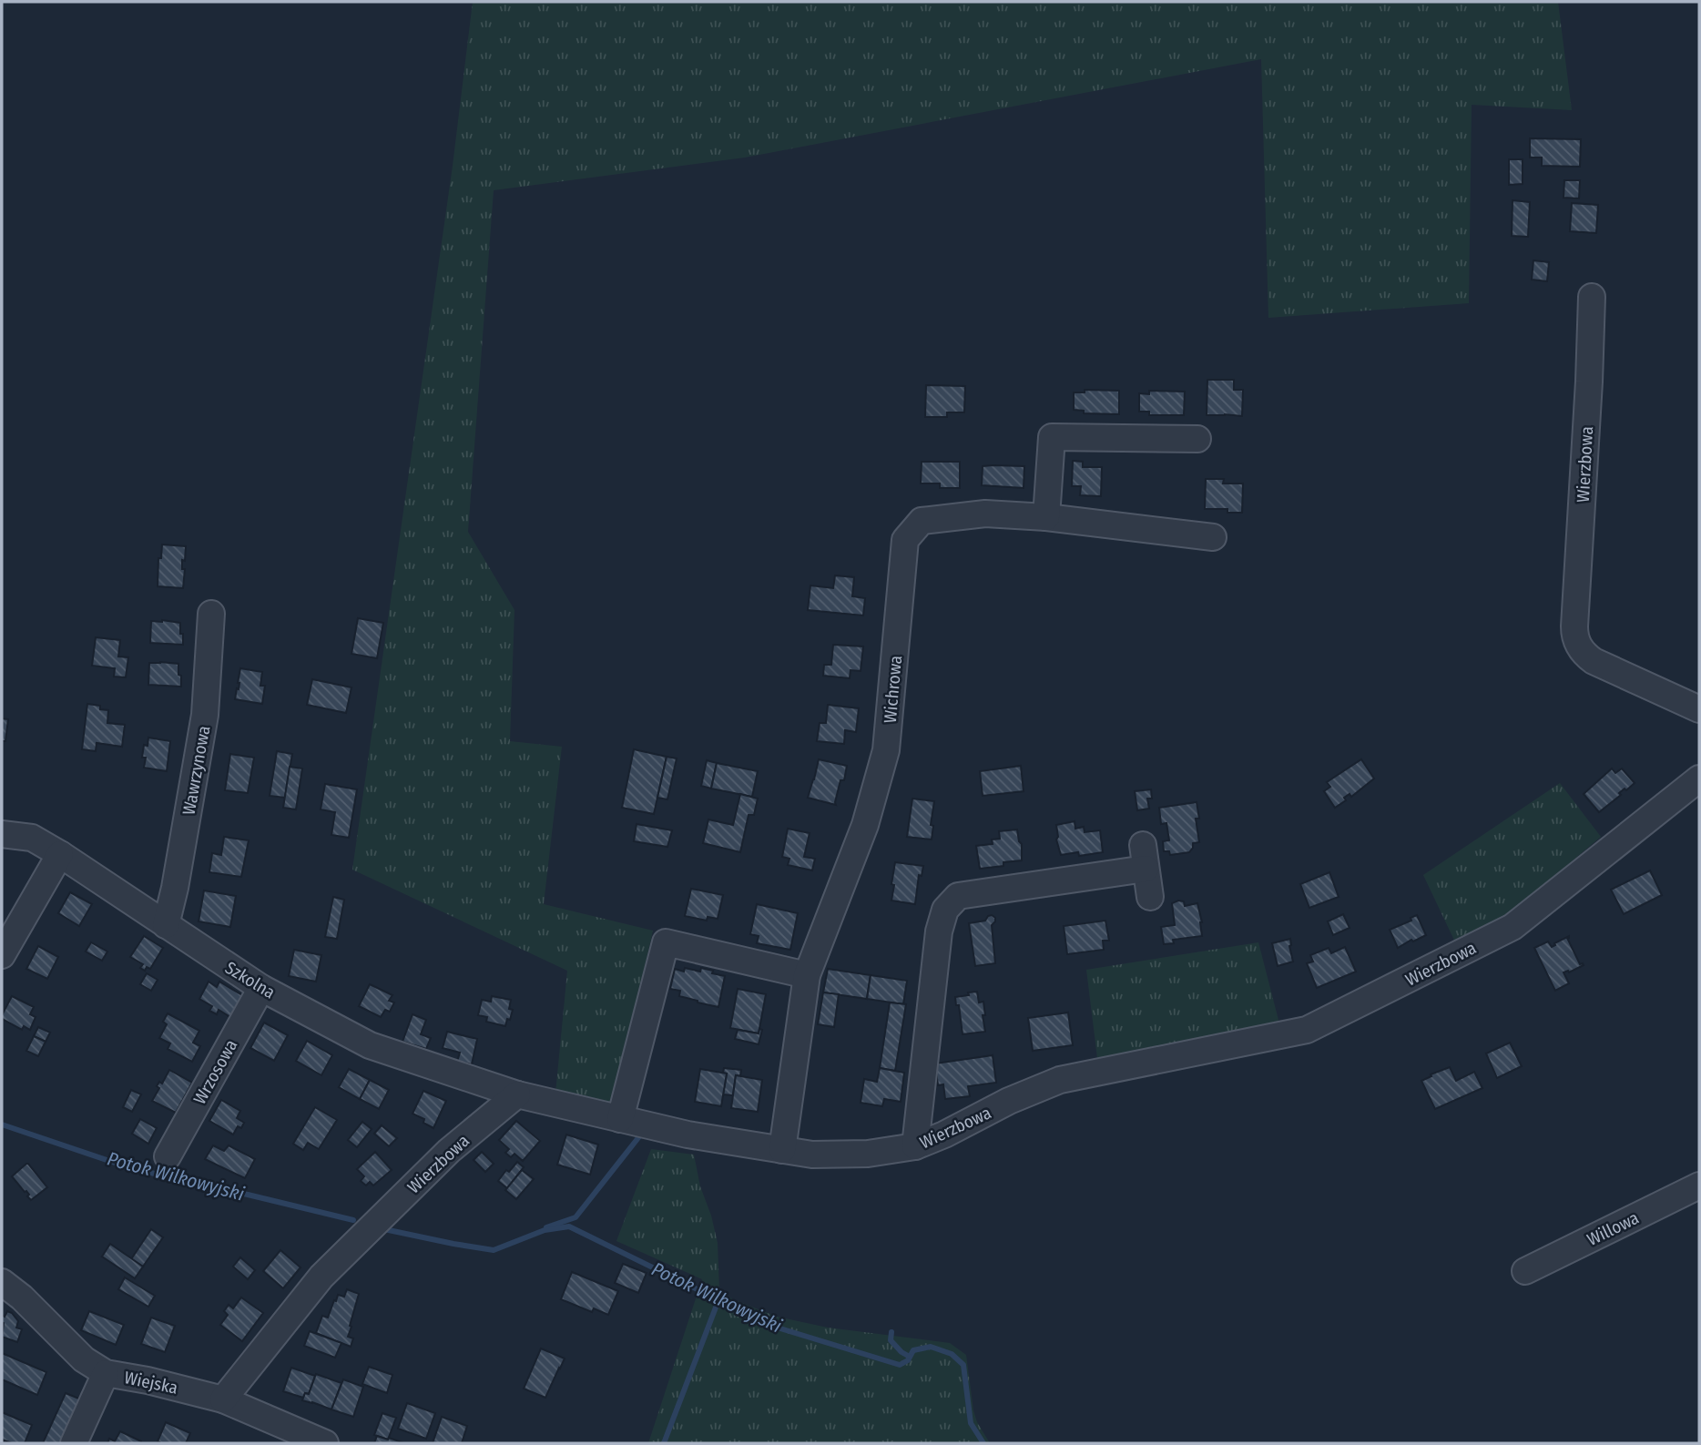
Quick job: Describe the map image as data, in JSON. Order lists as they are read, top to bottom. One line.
{"streets":{"street":["Wierzbowa","Wichrowa","Wawrzynowa","Szkolna","Wrzosowa","Willowa","Wiejska"]},"crossings":[["Wierzbowa","Wichrowa"],["Wierzbowa","Szkolna"],["Wierzbowa","Wiejska"],["Wawrzynowa","Szkolna"],["Szkolna","Wrzosowa"]],"water":["Potok Wilkowyjski"]}
